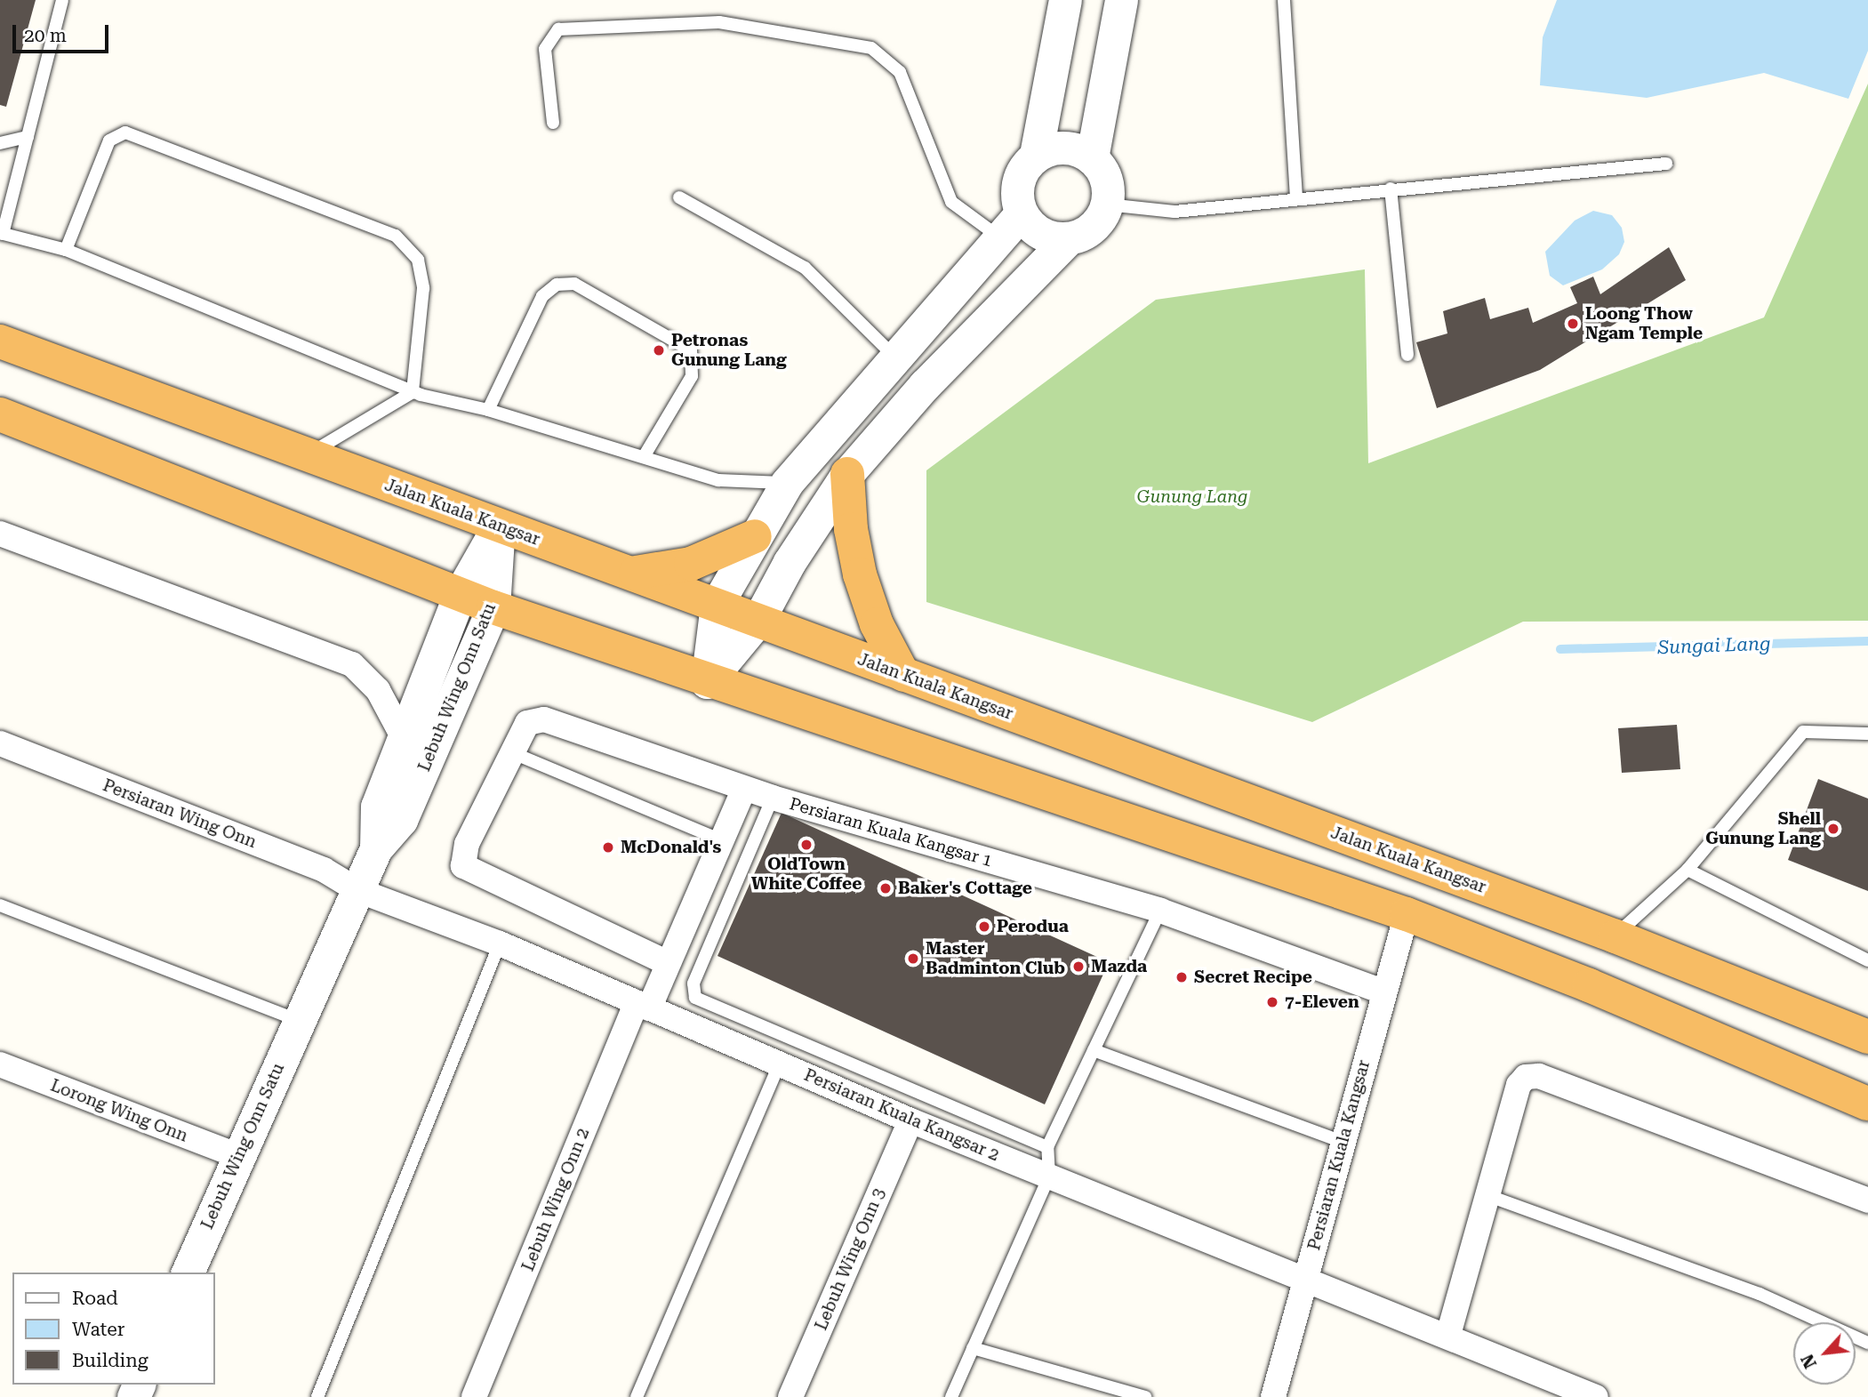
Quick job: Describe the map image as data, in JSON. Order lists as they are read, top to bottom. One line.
{"streets":{"highway":["Jalan Kuala Kangsar"],"street":["Lebuh Wing Onn Satu","Persiaran Wing Onn","Persiaran Kuala Kangsar 1","Lorong Wing Onn","Persiaran Kuala Kangsar 2","Persiaran Kuala Kangsar","Lebuh Wing Onn 2","Lebuh Wing Onn 3"]},"crossings":[["Jalan Kuala Kangsar","Lebuh Wing Onn Satu"],["Lebuh Wing Onn Satu","Persiaran Wing Onn"],["Lebuh Wing Onn Satu","Lorong Wing Onn"],["Lebuh Wing Onn Satu","Persiaran Kuala Kangsar 2"],["Persiaran Wing Onn","Persiaran Kuala Kangsar 2"],["Persiaran Kuala Kangsar 1","Persiaran Kuala Kangsar"],["Persiaran Kuala Kangsar 1","Lebuh Wing Onn 2"],["Persiaran Kuala Kangsar 2","Persiaran Kuala Kangsar"],["Persiaran Kuala Kangsar 2","Lebuh Wing Onn 2"],["Persiaran Kuala Kangsar 2","Lebuh Wing Onn 3"]],"water":["Sungai Lang"],"parks":["Gunung Lang"],"places":["Loong Thow Ngam Temple","Petronas Gunung Lang","Shell Gunung Lang","OldTown White Coffee","McDonald's","Baker's Cottage","Perodua","Master Badminton Club","Mazda","Secret Recipe","7-Eleven"],"legend":["Road","Water","Building"],"scale_bar":"20 m","north":"bottom left"}
